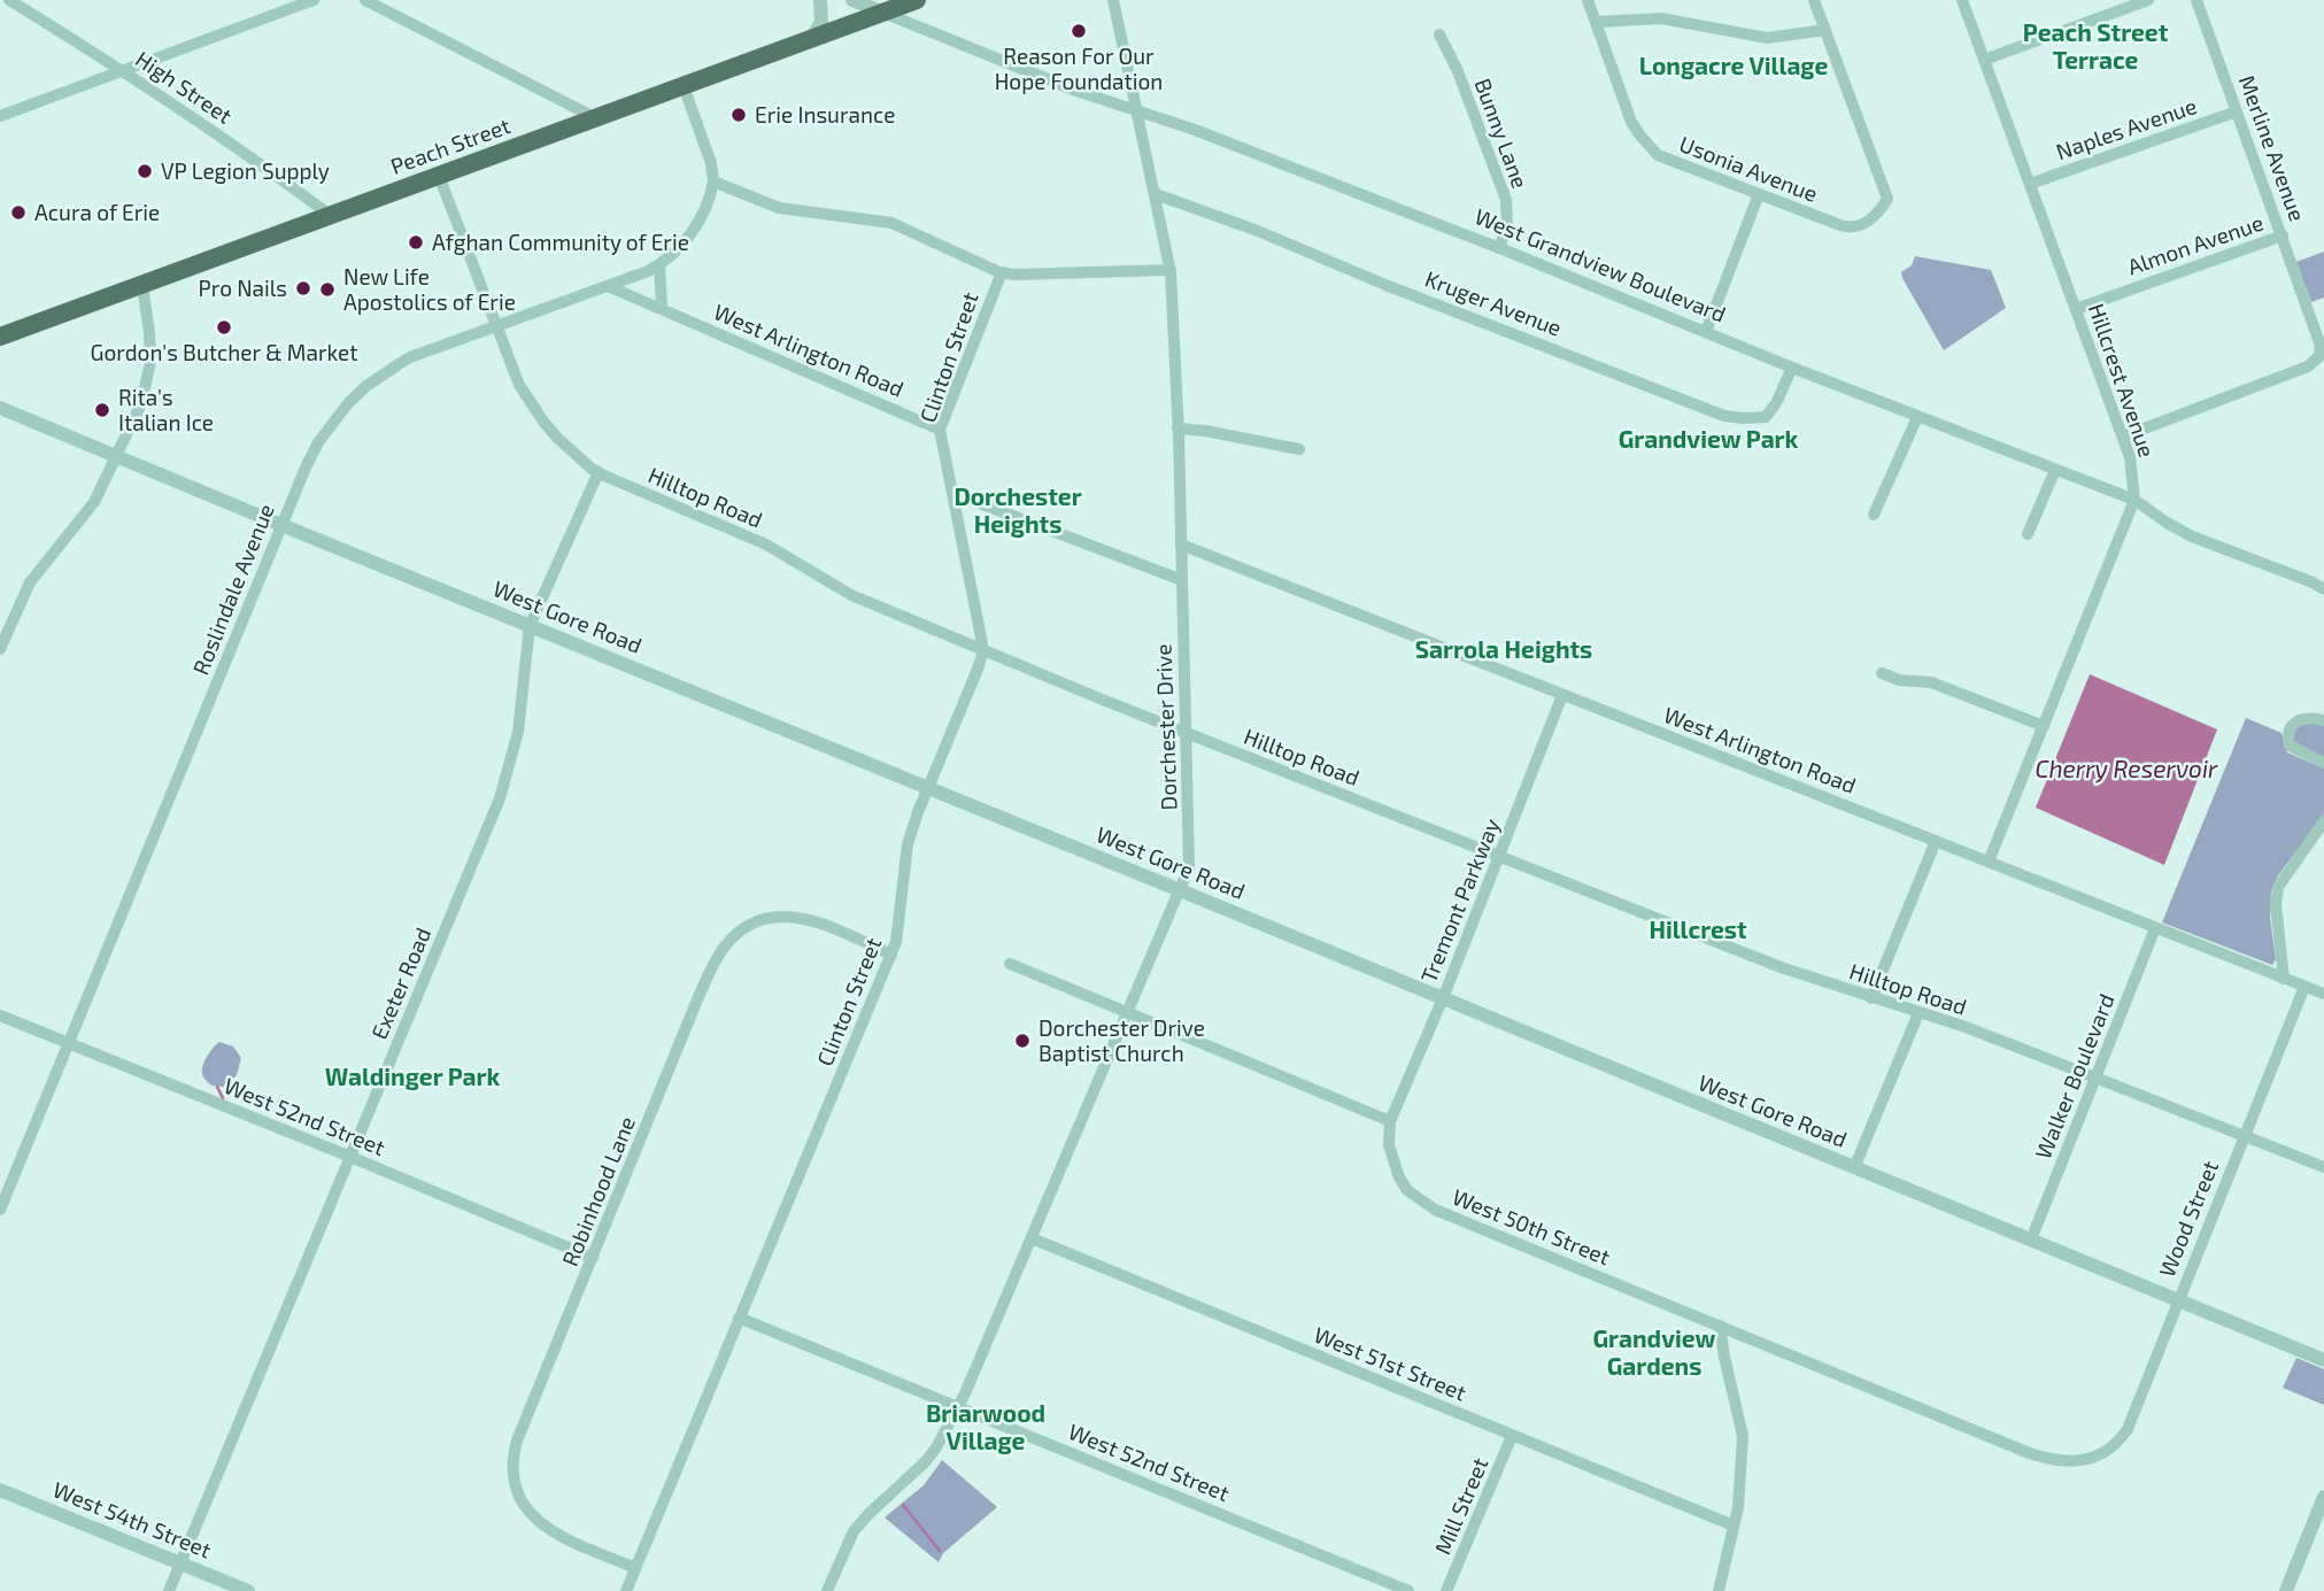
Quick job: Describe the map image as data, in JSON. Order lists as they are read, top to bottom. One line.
{"streets":{"main road":["Peach Street"],"street":["High Street","Naples Avenue","Bunny Lane","Merline Avenue","Usonia Avenue","Almon Avenue","West Grandview Boulevard","Kruger Avenue","West Arlington Road","Clinton Street","Hillcrest Avenue","Hilltop Road","Roslindale Avenue","West Gore Road","Dorchester Drive","Tremont Parkway","Exeter Road","Walker Boulevard","West 52nd Street","Robinhood Lane","Wood Street","West 50th Street","West 51st Street","Mill Street","West 54th Street"]},"crossings":[["High Street","Peach Street"],["Naples Avenue","Merline Avenue"],["Naples Avenue","Hillcrest Avenue"],["Bunny Lane","West Grandview Boulevard"],["Peach Street","West Grandview Boulevard"],["Peach Street","Hilltop Road"],["Merline Avenue","Almon Avenue"],["Merline Avenue","Hillcrest Avenue"],["Almon Avenue","Hillcrest Avenue"],["West Grandview Boulevard","Kruger Avenue"],["West Grandview Boulevard","Hillcrest Avenue"],["West Grandview Boulevard","Dorchester Drive"],["Kruger Avenue","Dorchester Drive"],["West Arlington Road","Clinton Street"],["West Arlington Road","Hillcrest Avenue"],["West Arlington Road","Roslindale Avenue"],["West Arlington Road","Dorchester Drive"],["West Arlington Road","Tremont Parkway"],["West Arlington Road","Walker Boulevard"],["West Arlington Road","Wood Street"],["Clinton Street","Hilltop Road"],["Clinton Street","West Gore Road"],["Clinton Street","West 52nd Street"],["Clinton Street","Robinhood Lane"],["Hilltop Road","Roslindale Avenue"],["Hilltop Road","Dorchester Drive"],["Hilltop Road","Tremont Parkway"],["Hilltop Road","Exeter Road"],["Hilltop Road","Walker Boulevard"],["Hilltop Road","Wood Street"],["Roslindale Avenue","West Gore Road"],["Roslindale Avenue","West 52nd Street"],["West Gore Road","Dorchester Drive"],["West Gore Road","Tremont Parkway"],["West Gore Road","Exeter Road"],["West Gore Road","Walker Boulevard"],["West Gore Road","Wood Street"],["Dorchester Drive","West 52nd Street"],["Dorchester Drive","West 51st Street"],["Tremont Parkway","West 50th Street"],["Exeter Road","West 52nd Street"],["Exeter Road","West 54th Street"],["West 52nd Street","Robinhood Lane"],["Wood Street","West 50th Street"],["West 51st Street","Mill Street"]],"districts":["Peach Street Terrace","Longacre Village","Grandview Park","Dorchester Heights","Sarrola Heights","Hillcrest","Waldinger Park","Grandview Gardens","Briarwood Village"],"water":["Cherry Reservoir"],"places":["Reason For Our Hope Foundation","Erie Insurance","VP Legion Supply","Acura of Erie","Afghan Community of Erie","Pro Nails","New Life Apostolics of Erie","Gordon's Butcher & Market","Rita's Italian Ice","Dorchester Drive Baptist Church"]}
